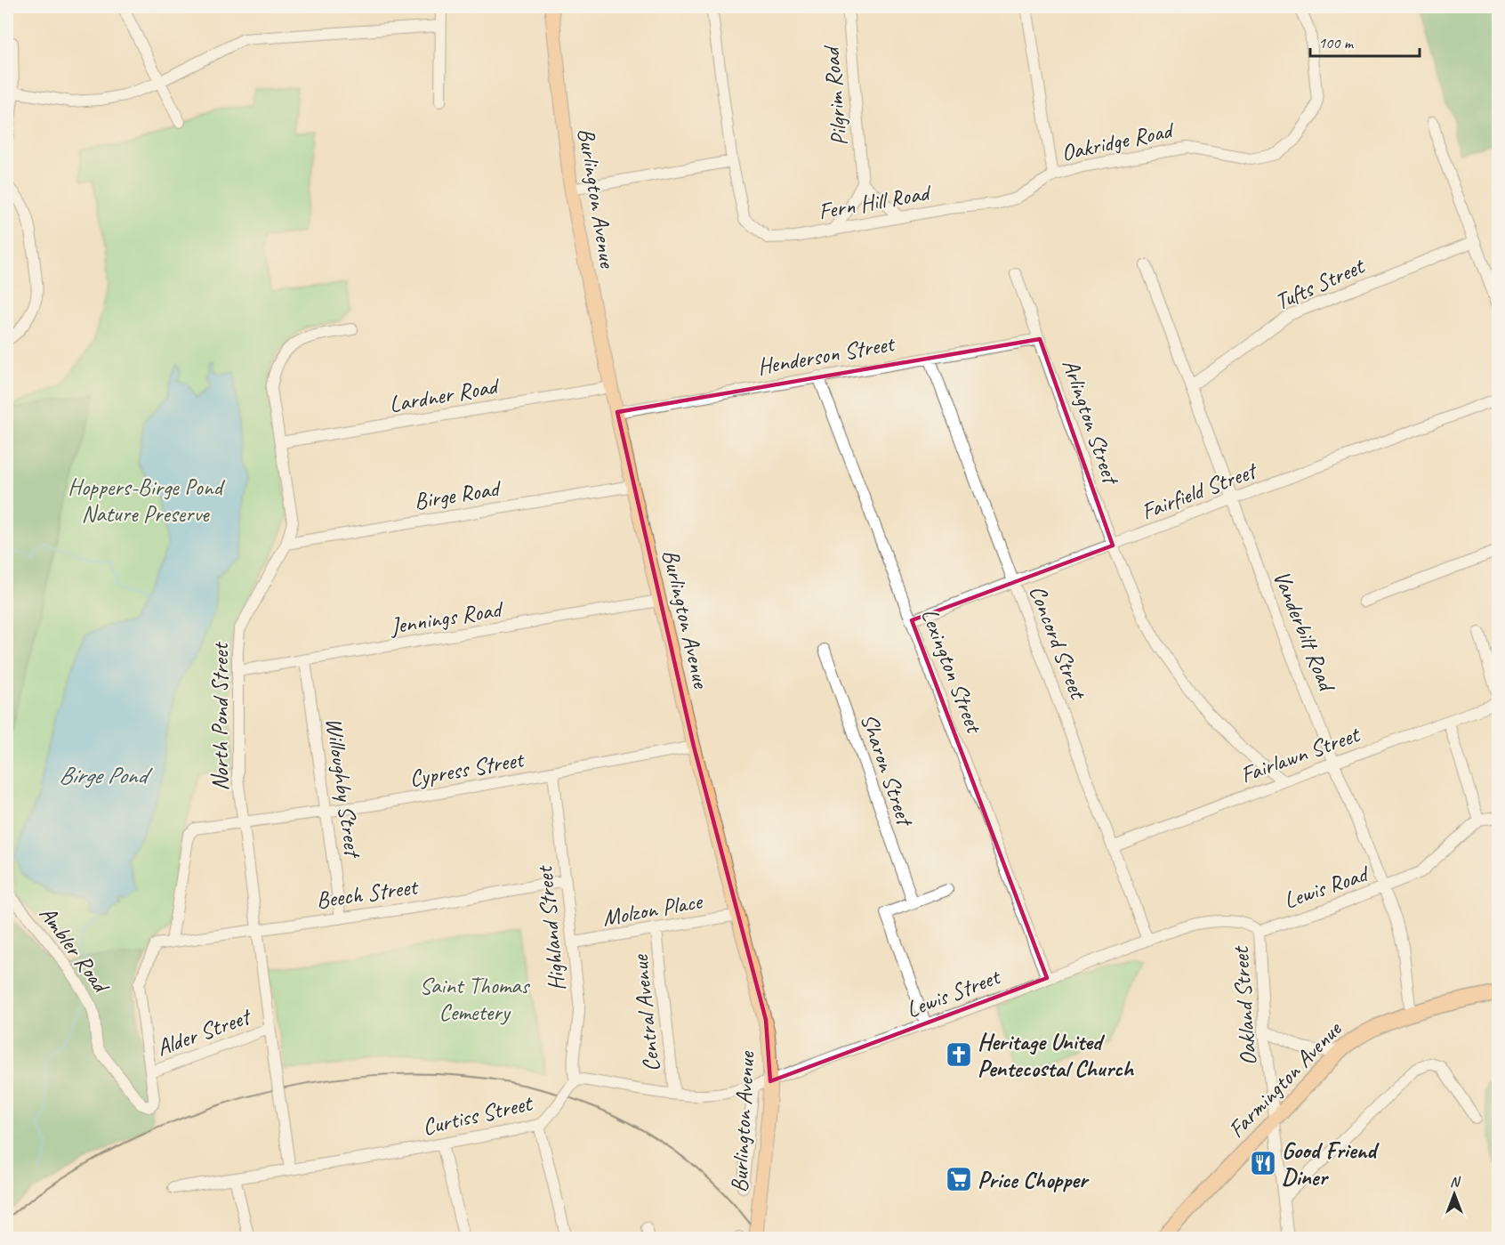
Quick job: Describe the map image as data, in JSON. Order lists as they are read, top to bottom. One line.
{"streets":{"highway":["Farmington Avenue"],"main road":["Burlington Avenue"],"street":["Pilgrim Road","Oakridge Road","Fern Hill Road","Tufts Street","Henderson Street","Lardner Road","Arlington Street","Fairfield Street","Birge Road","Jennings Road","Vanderbilt Road","Concord Street","Lexington Street","North Pond Street","Fairlawn Street","Cypress Street","Sharon Street","Willoughby Street","Lewis Road","Beech Street","Molzon Place","Highland Street","Ambler Road","Lewis Street","Oakland Street","Central Avenue","Alder Street","Curtiss Street"]},"crossings":[["Oakridge Road","Fern Hill Road"],["Burlington Avenue","Henderson Street"],["Burlington Avenue","Lardner Road"],["Burlington Avenue","Birge Road"],["Burlington Avenue","Jennings Road"],["Burlington Avenue","Cypress Street"],["Burlington Avenue","Molzon Place"],["Burlington Avenue","Lewis Street"],["Tufts Street","Vanderbilt Road"],["Henderson Street","Arlington Street"],["Henderson Street","Concord Street"],["Henderson Street","Lexington Street"],["Lardner Road","North Pond Street"],["Arlington Street","Fairfield Street"],["Arlington Street","Fairlawn Street"],["Fairfield Street","Vanderbilt Road"],["Fairfield Street","Concord Street"],["Fairfield Street","Lexington Street"],["Birge Road","North Pond Street"],["Jennings Road","North Pond Street"],["Jennings Road","Willoughby Street"],["Vanderbilt Road","Fairlawn Street"],["Vanderbilt Road","Lewis Road"],["Vanderbilt Road","Farmington Avenue"],["Concord Street","Fairlawn Street"],["Concord Street","Lewis Street"],["Lexington Street","Lewis Street"],["North Pond Street","Cypress Street"],["North Pond Street","Beech Street"],["North Pond Street","Alder Street"],["North Pond Street","Curtiss Street"],["Cypress Street","Willoughby Street"],["Cypress Street","Beech Street"],["Cypress Street","Highland Street"],["Willoughby Street","Beech Street"],["Lewis Road","Oakland Street"],["Beech Street","Highland Street"],["Molzon Place","Highland Street"],["Molzon Place","Central Avenue"],["Highland Street","Curtiss Street"],["Ambler Road","Alder Street"],["Oakland Street","Farmington Avenue"]],"water":["Birge Pond"],"parks":["Hoppers-Birge Pond Nature Preserve","Saint Thomas Cemetery"],"places":{"church":["Heritage United Pentecostal Church"],"restaurant":["Good Friend Diner"],"supermarket":["Price Chopper"]},"scale_bar":"100 m","north":"top"}
